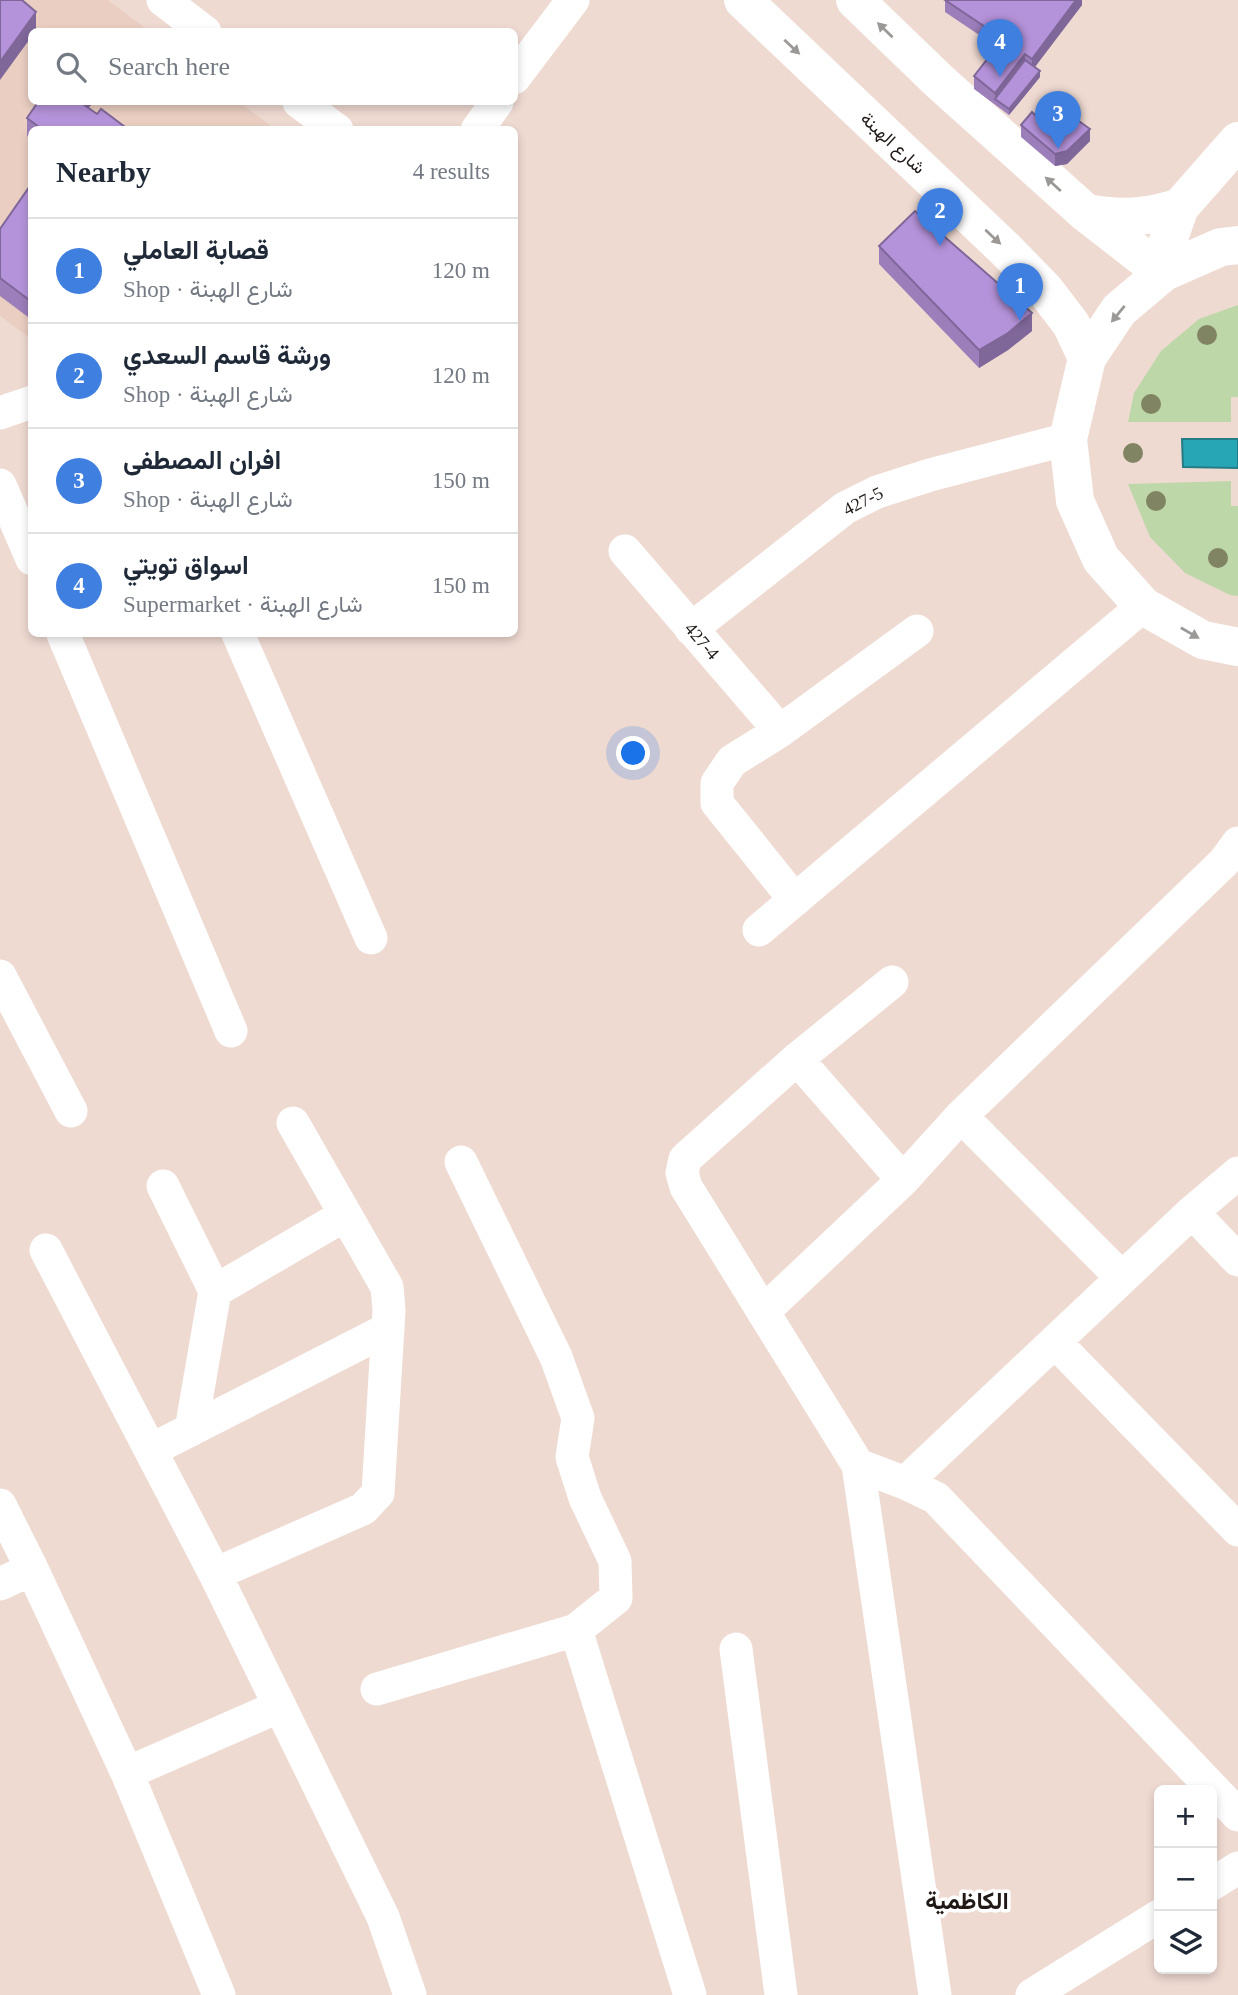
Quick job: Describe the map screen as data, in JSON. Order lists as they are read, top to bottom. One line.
{"streets":{"street":["شارع الهبنة","427-5","427-4"]},"crossings":[["427-5","427-4"]],"districts":["الكاظمية"],"page":{"pins":["4","3","2","1"],"search":"Search here","heading":["Nearby","4 results"],"list":[{"mark":"1","name":"قصابة العاملي","note":"Shop · شارع الهبنة","value":"120 m"},{"mark":"2","name":"ورشة قاسم السعدي","note":"Shop · شارع الهبنة","value":"120 m"},{"mark":"3","name":"افران المصطفى","note":"Shop · شارع الهبنة","value":"150 m"},{"mark":"4","name":"اسواق تويتي","note":"Supermarket · شارع الهبنة","value":"150 m"}],"map_buttons":["+","−"]}}
